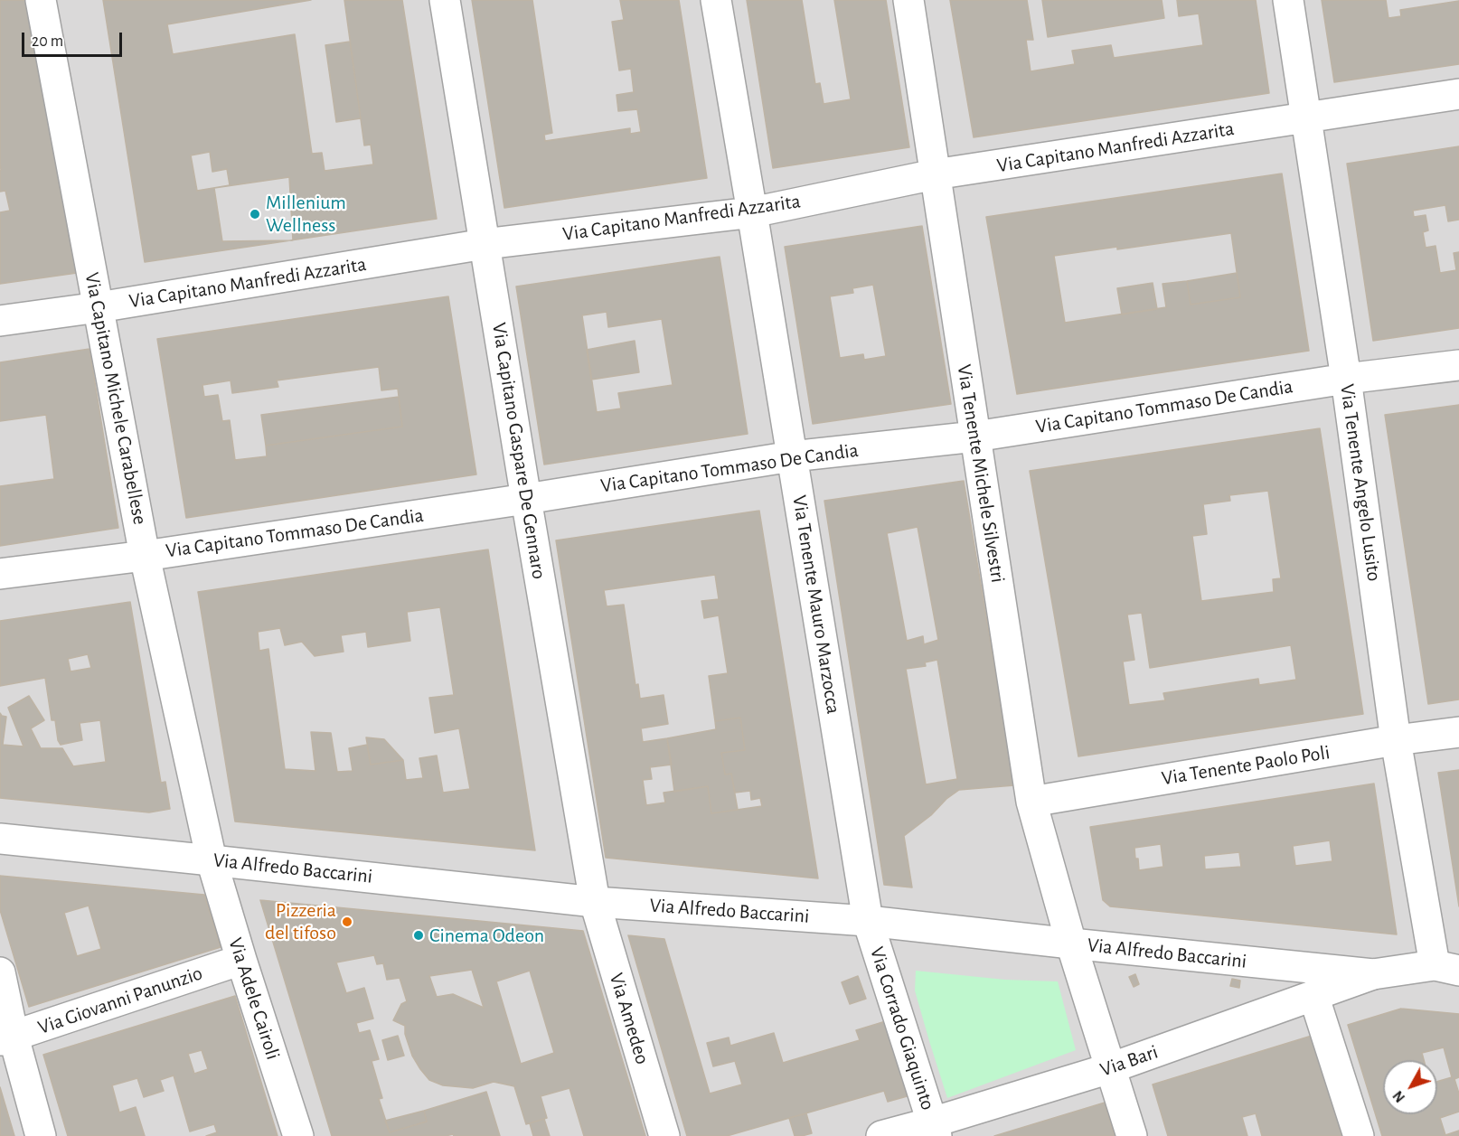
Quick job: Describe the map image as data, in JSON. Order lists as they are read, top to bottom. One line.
{"streets":{"street":["Via Capitano Manfredi Azzarita","Via Capitano Michele Carabellese","Via Capitano Tommaso De Candia","Via Capitano Gaspare De Gennaro","Via Tenente Michele Silvestri","Via Tenente Angelo Lusito","Via Tenente Mauro Marzocca","Via Tenente Paolo Poli","Via Alfredo Baccarini","Via Adele Cairoli","Via Giovanni Panunzio","Via Amedeo","Via Corrado Giaquinto","Via Bari"]},"crossings":[["Via Capitano Manfredi Azzarita","Via Capitano Michele Carabellese"],["Via Capitano Manfredi Azzarita","Via Capitano Gaspare De Gennaro"],["Via Capitano Manfredi Azzarita","Via Tenente Michele Silvestri"],["Via Capitano Manfredi Azzarita","Via Tenente Angelo Lusito"],["Via Capitano Manfredi Azzarita","Via Tenente Mauro Marzocca"],["Via Capitano Michele Carabellese","Via Capitano Tommaso De Candia"],["Via Capitano Michele Carabellese","Via Alfredo Baccarini"],["Via Capitano Michele Carabellese","Via Adele Cairoli"],["Via Capitano Tommaso De Candia","Via Capitano Gaspare De Gennaro"],["Via Capitano Tommaso De Candia","Via Tenente Michele Silvestri"],["Via Capitano Tommaso De Candia","Via Tenente Angelo Lusito"],["Via Capitano Tommaso De Candia","Via Tenente Mauro Marzocca"],["Via Capitano Gaspare De Gennaro","Via Alfredo Baccarini"],["Via Capitano Gaspare De Gennaro","Via Amedeo"],["Via Tenente Michele Silvestri","Via Tenente Paolo Poli"],["Via Tenente Michele Silvestri","Via Alfredo Baccarini"],["Via Tenente Michele Silvestri","Via Bari"],["Via Tenente Angelo Lusito","Via Tenente Paolo Poli"],["Via Tenente Angelo Lusito","Via Alfredo Baccarini"],["Via Tenente Mauro Marzocca","Via Alfredo Baccarini"],["Via Tenente Mauro Marzocca","Via Corrado Giaquinto"],["Via Alfredo Baccarini","Via Adele Cairoli"],["Via Alfredo Baccarini","Via Amedeo"],["Via Alfredo Baccarini","Via Corrado Giaquinto"],["Via Alfredo Baccarini","Via Bari"],["Via Adele Cairoli","Via Giovanni Panunzio"],["Via Corrado Giaquinto","Via Bari"]],"places":["Millenium Wellness","Pizzeria del tifoso","Cinema Odeon"],"scale_bar":"20 m","north":"bottom left"}
